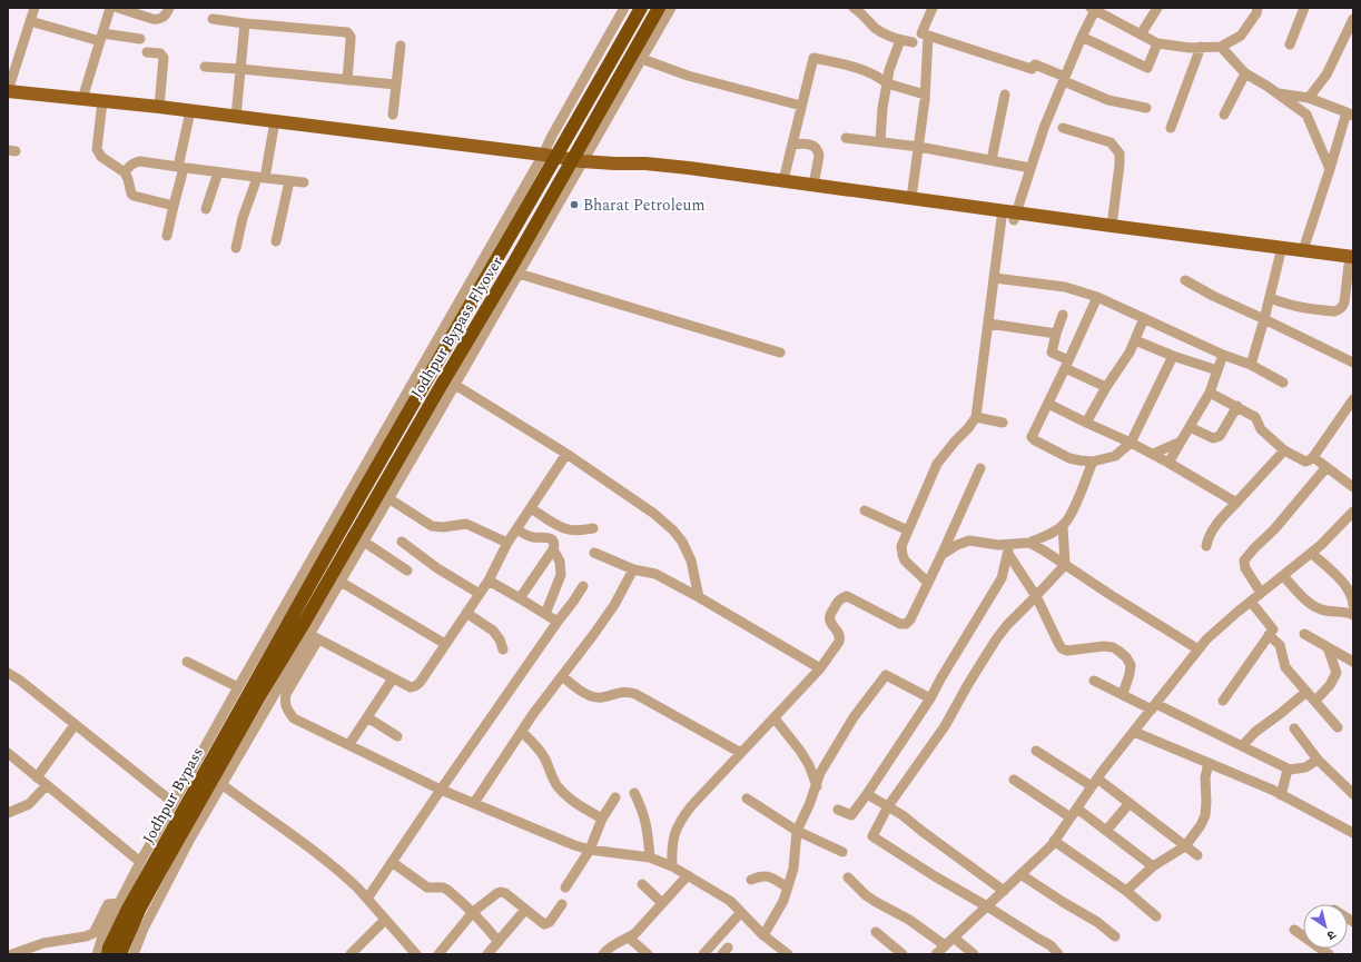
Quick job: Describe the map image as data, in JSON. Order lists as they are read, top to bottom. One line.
{"streets":{"highway":["Jodhpur Bypass Flyover","Jodhpur Bypass"]},"crossings":[["Jodhpur Bypass Flyover","Jodhpur Bypass"]],"places":["Bharat Petroleum"],"north":"bottom right"}
